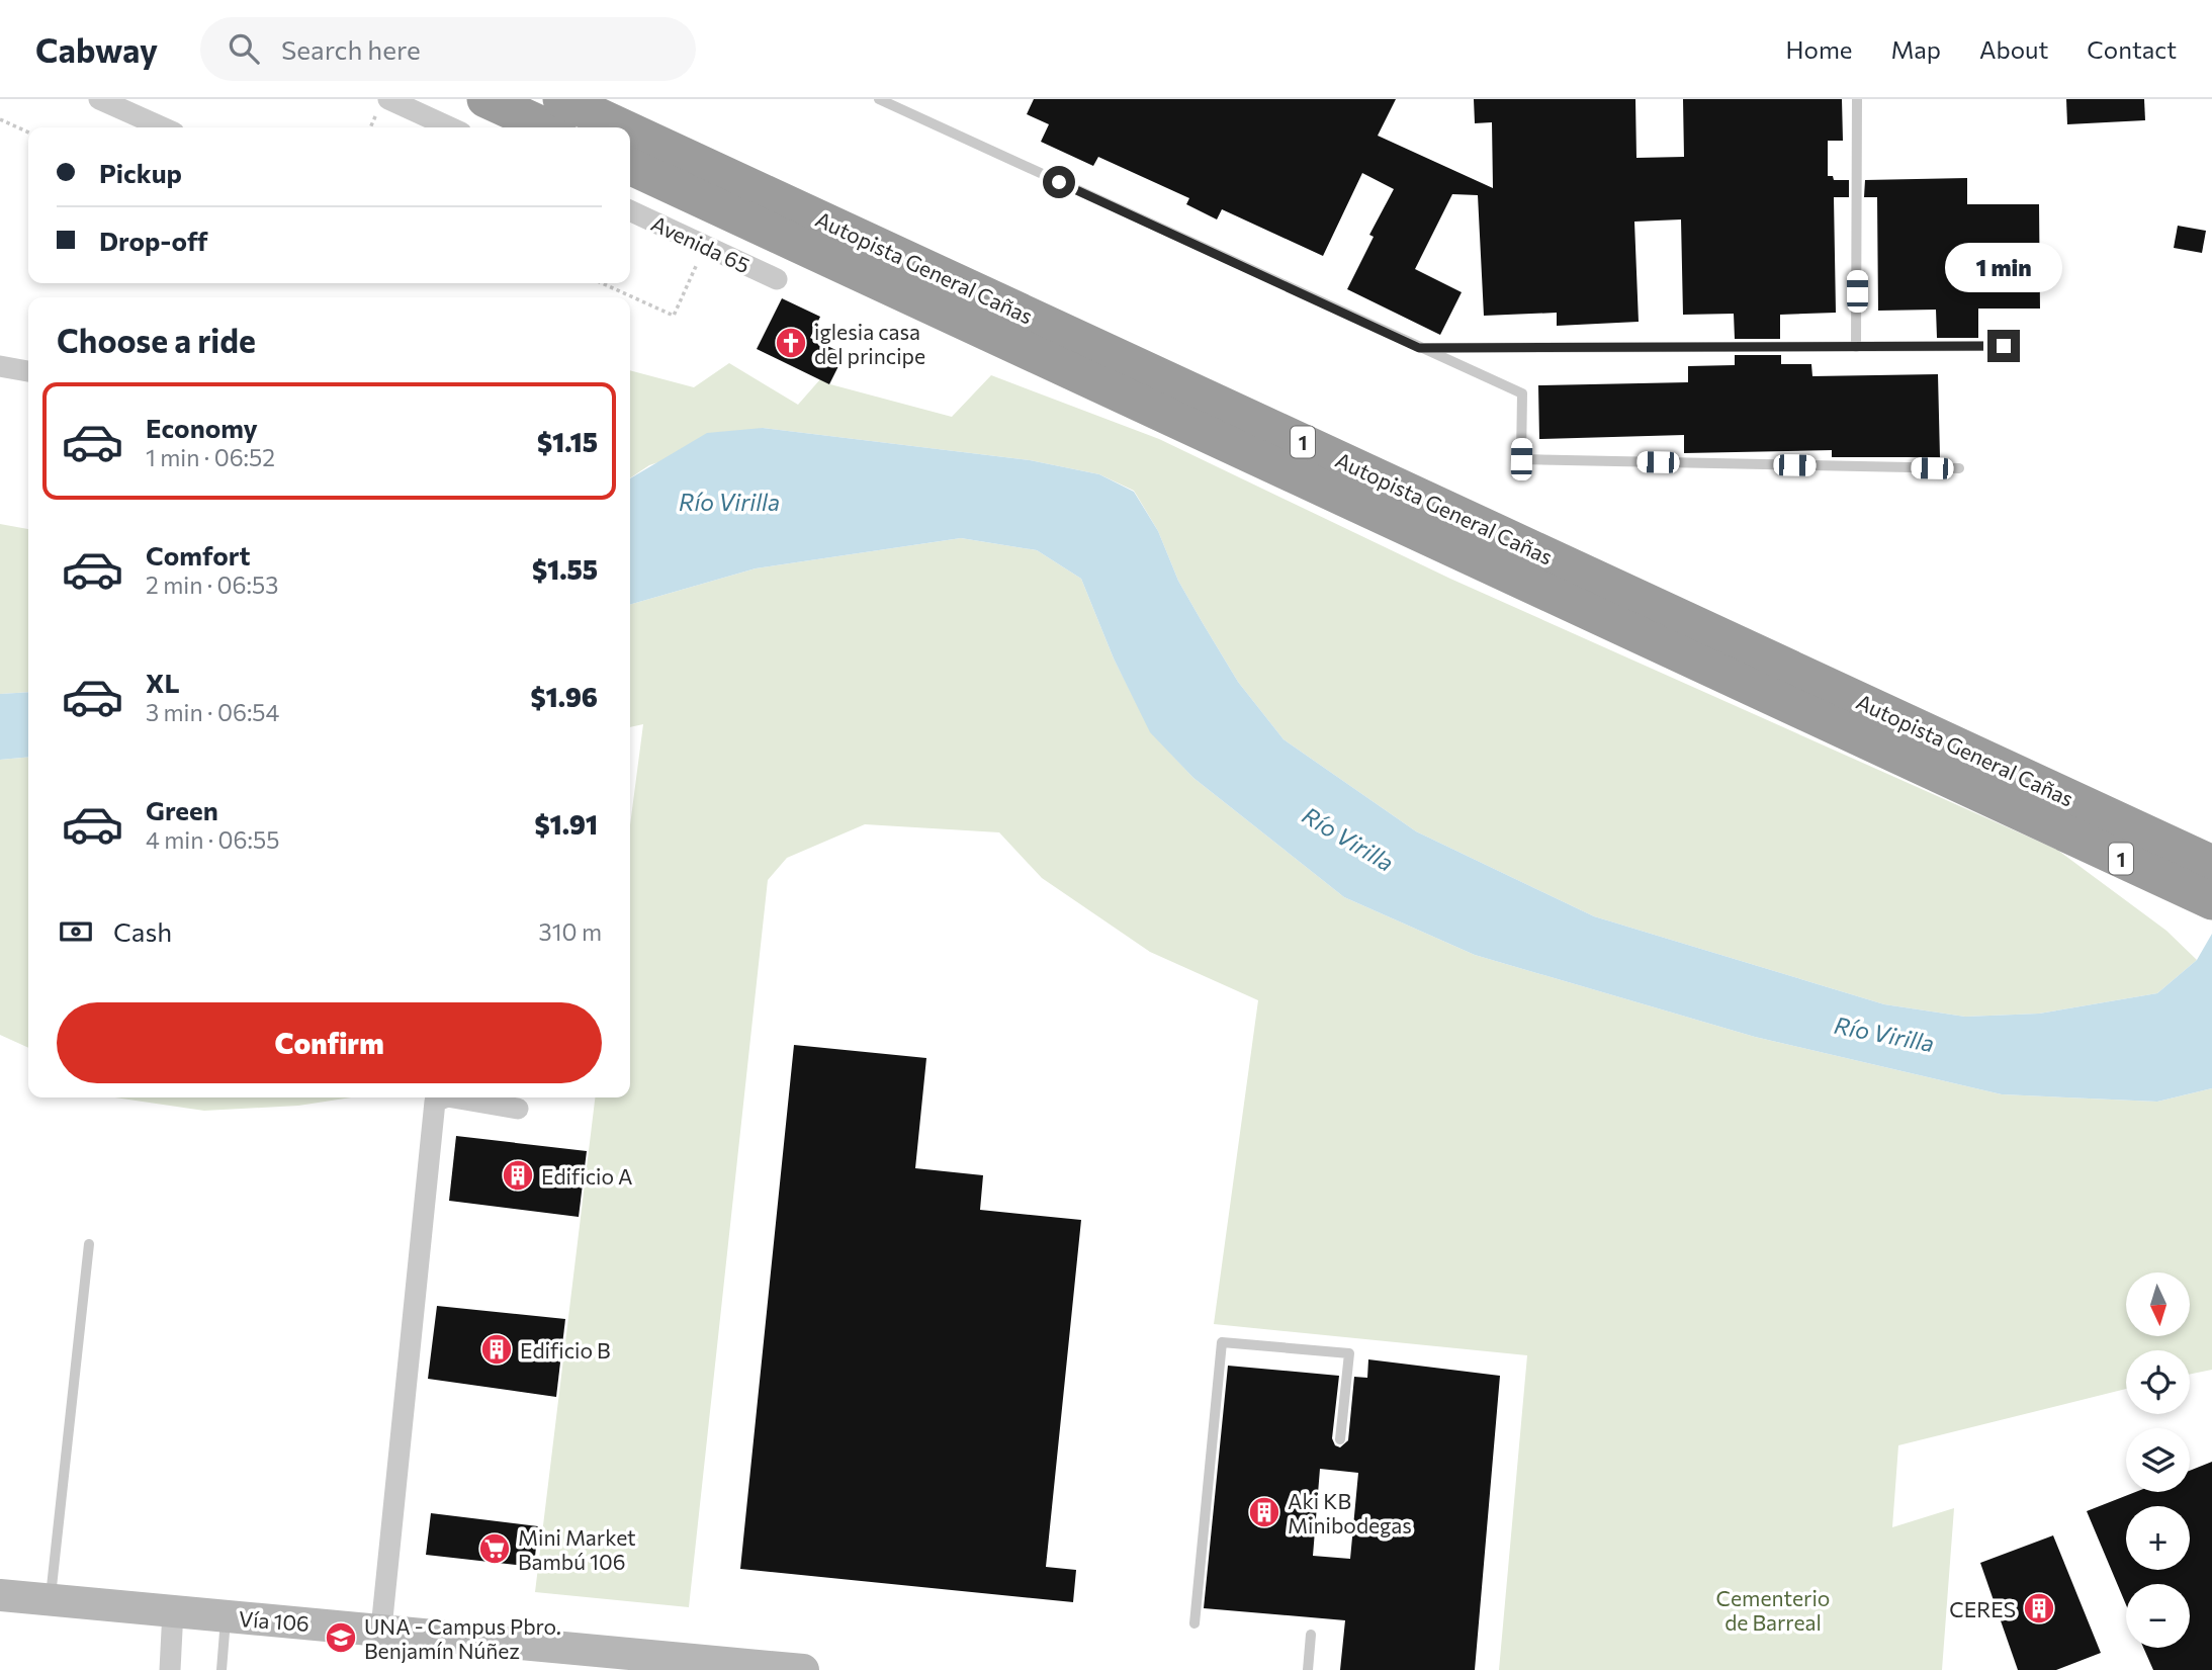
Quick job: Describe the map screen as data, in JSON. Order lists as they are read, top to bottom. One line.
{"streets":{"highway":["Autopista General Cañas","1"],"main road":["Vía 106"],"street":["Avenida 65"]},"water":["Río Virilla"],"parks":["Cementerio de Barreal"],"places":{"church":["iglesia casa del principe"],"building":["Edificio A","Edificio B","Aki KB Minibodegas","CERES"],"supermarket":["Mini Market Bambú 106"],"school or university":["UNA - Campus Pbro. Benjamín Núñez"]},"north":"bottom","page":{"header":"Cabway","search":"Search here","nav":["Home","Map","About","Contact"],"banner":["Pickup","Drop-off"],"bubble":"1 min","heading":"Choose a ride","list":[{"name":"Economy","note":"1 min · 06:52","value":"$1.15"},{"name":"Comfort","note":"2 min · 06:53","value":"$1.55"},{"name":"XL","note":"3 min · 06:54","value":"$1.96"},{"name":"Green","note":"4 min · 06:55","value":"$1.91"}],"pay":["Cash","310 m"],"buttons":"Confirm","map_buttons":["+","−"]}}
